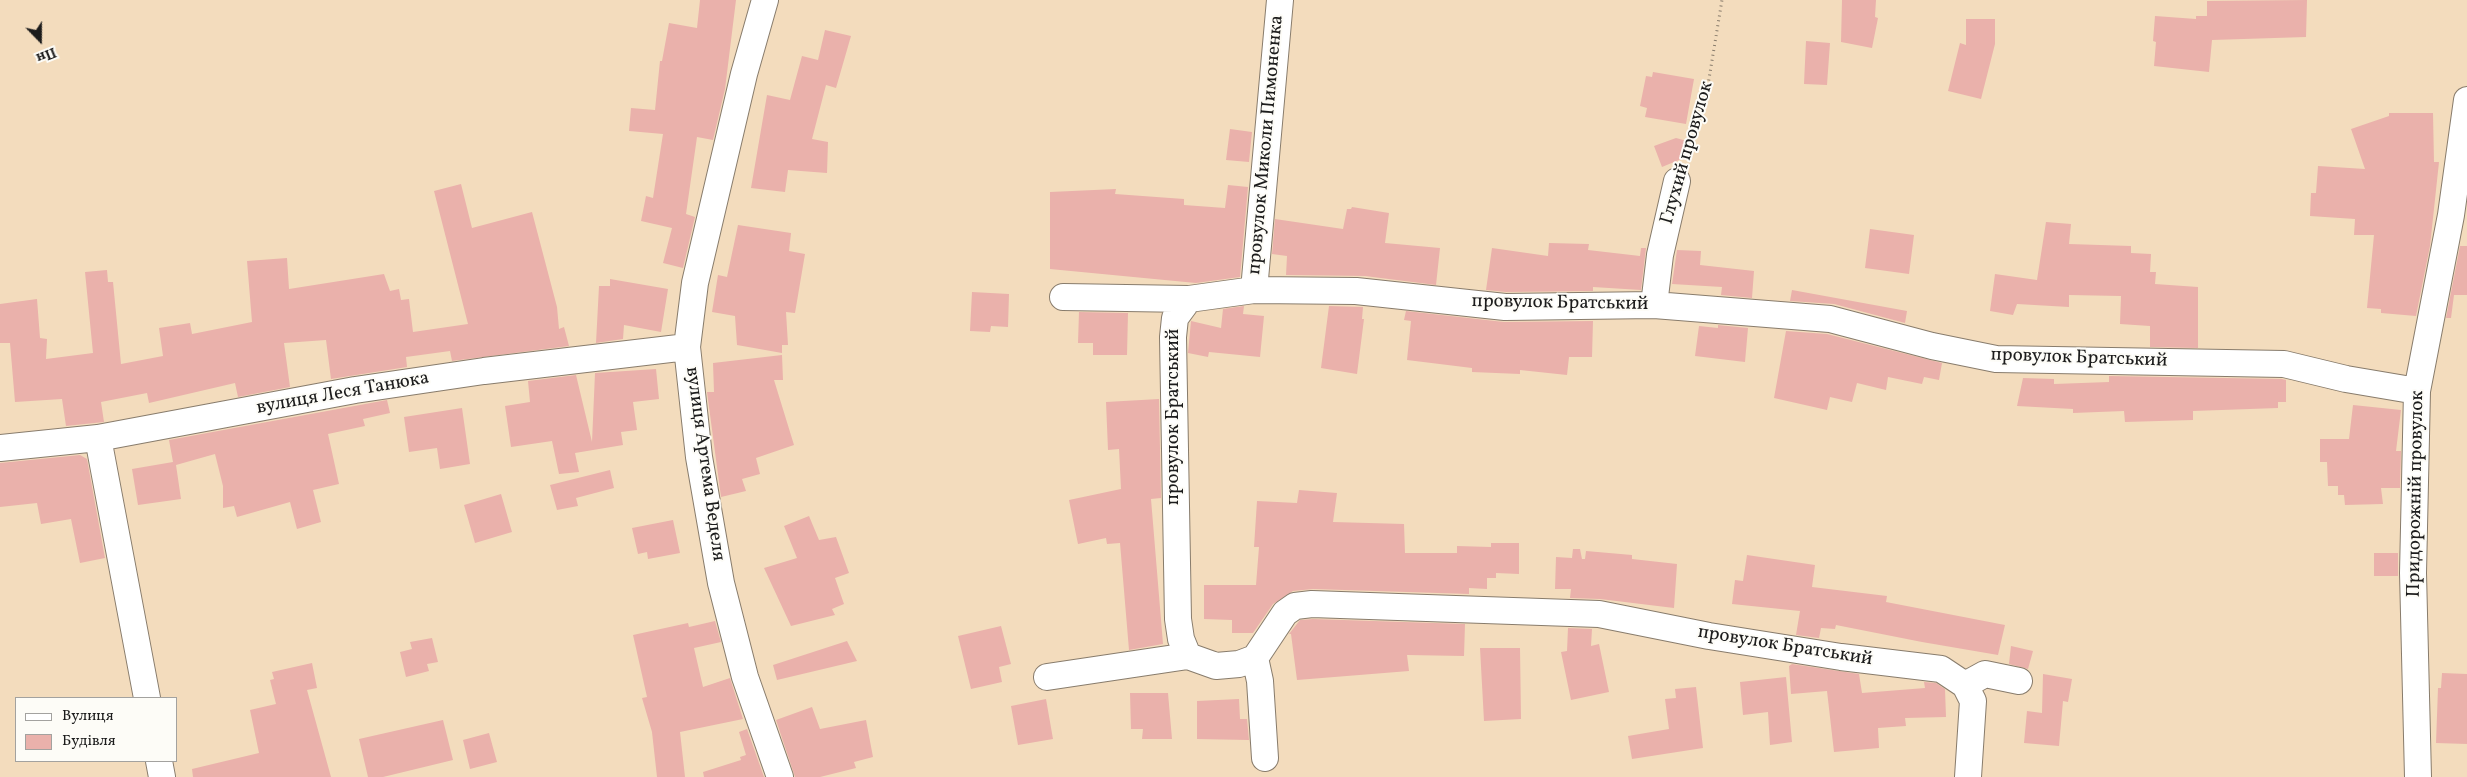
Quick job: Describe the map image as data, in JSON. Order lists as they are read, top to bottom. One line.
{"streets":{"street":["провулок Миколи Пимоненка","Глухий провулок","провулок Братський","вулиця Леся Танюка","вулиця Артема Веделя","Придорожній провулок"]},"crossings":[["провулок Миколи Пимоненка","провулок Братський"],["Глухий провулок","провулок Братський"],["провулок Братський","Придорожній провулок"],["вулиця Леся Танюка","вулиця Артема Веделя"]],"legend":["Вулиця","Будівля"],"north":"bottom"}
